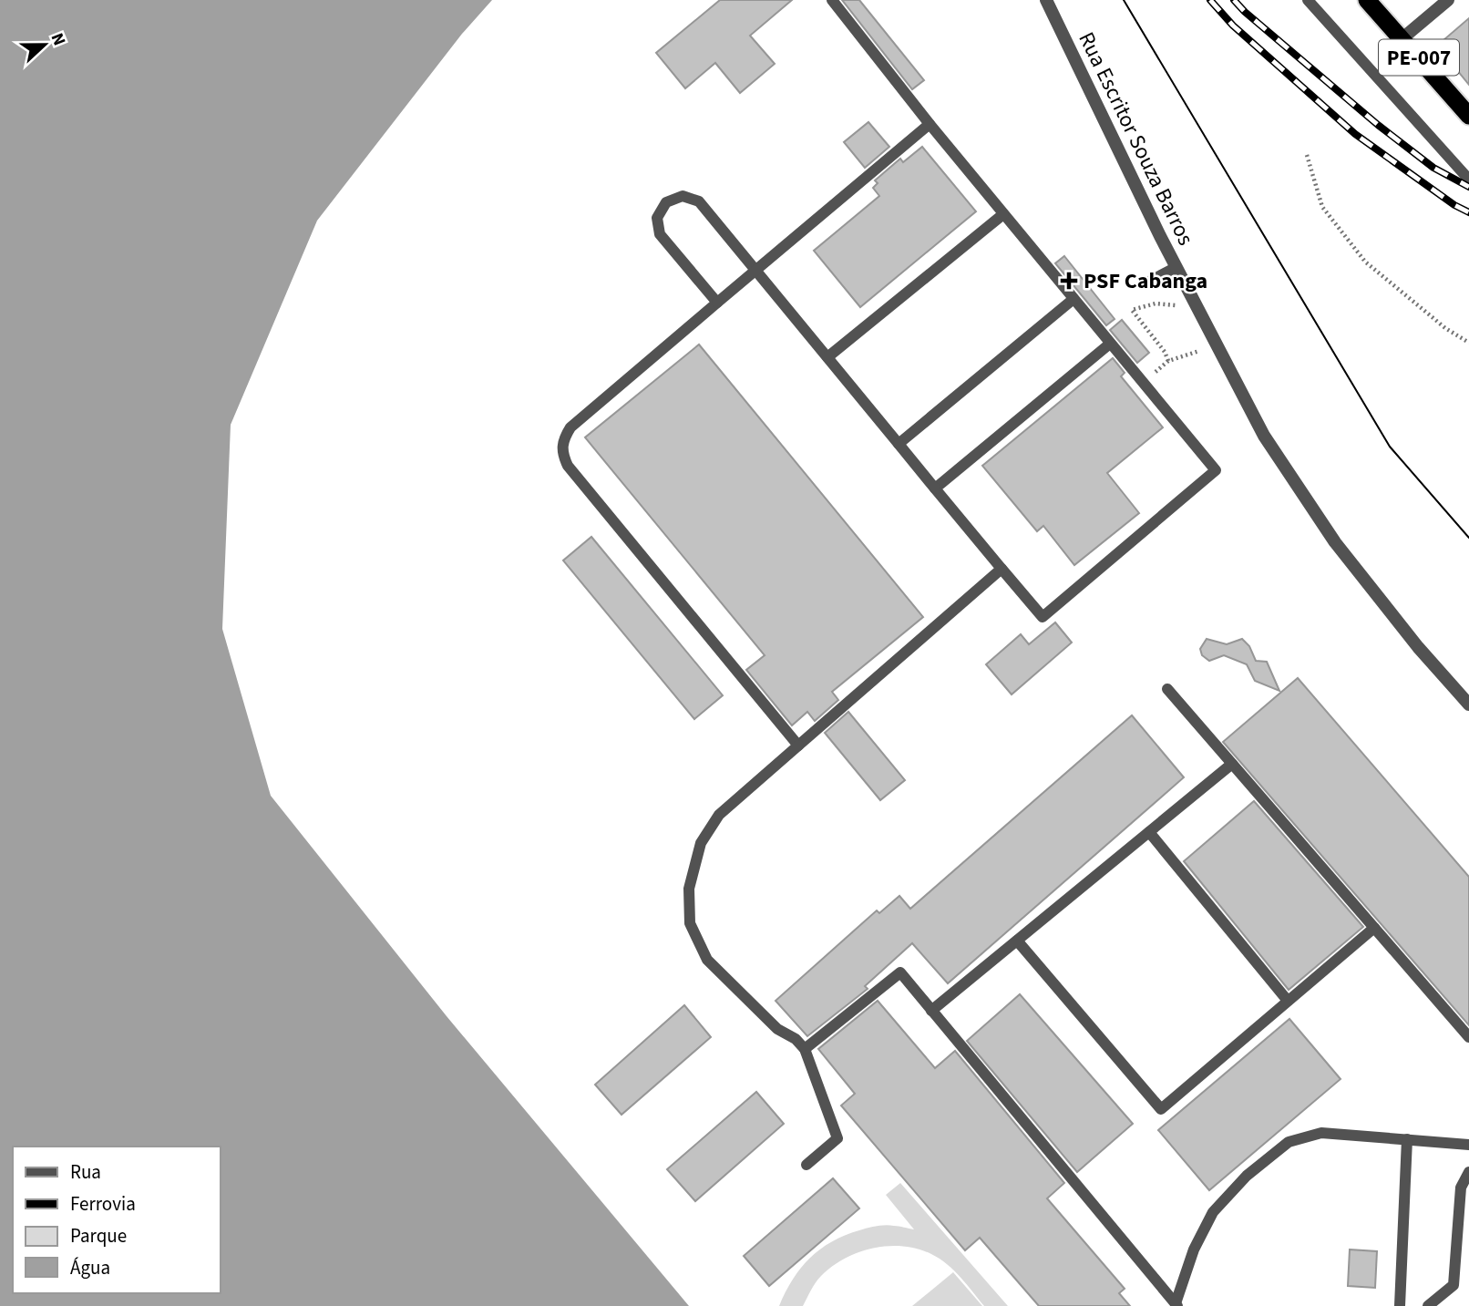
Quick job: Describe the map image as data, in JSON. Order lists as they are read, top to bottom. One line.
{"streets":{"highway":["PE-007"],"street":["Rua Escritor Souza Barros"]},"places":{"health":["PSF Cabanga"]},"legend":["Rua","Ferrovia","Parque","Água"],"north":"right"}
